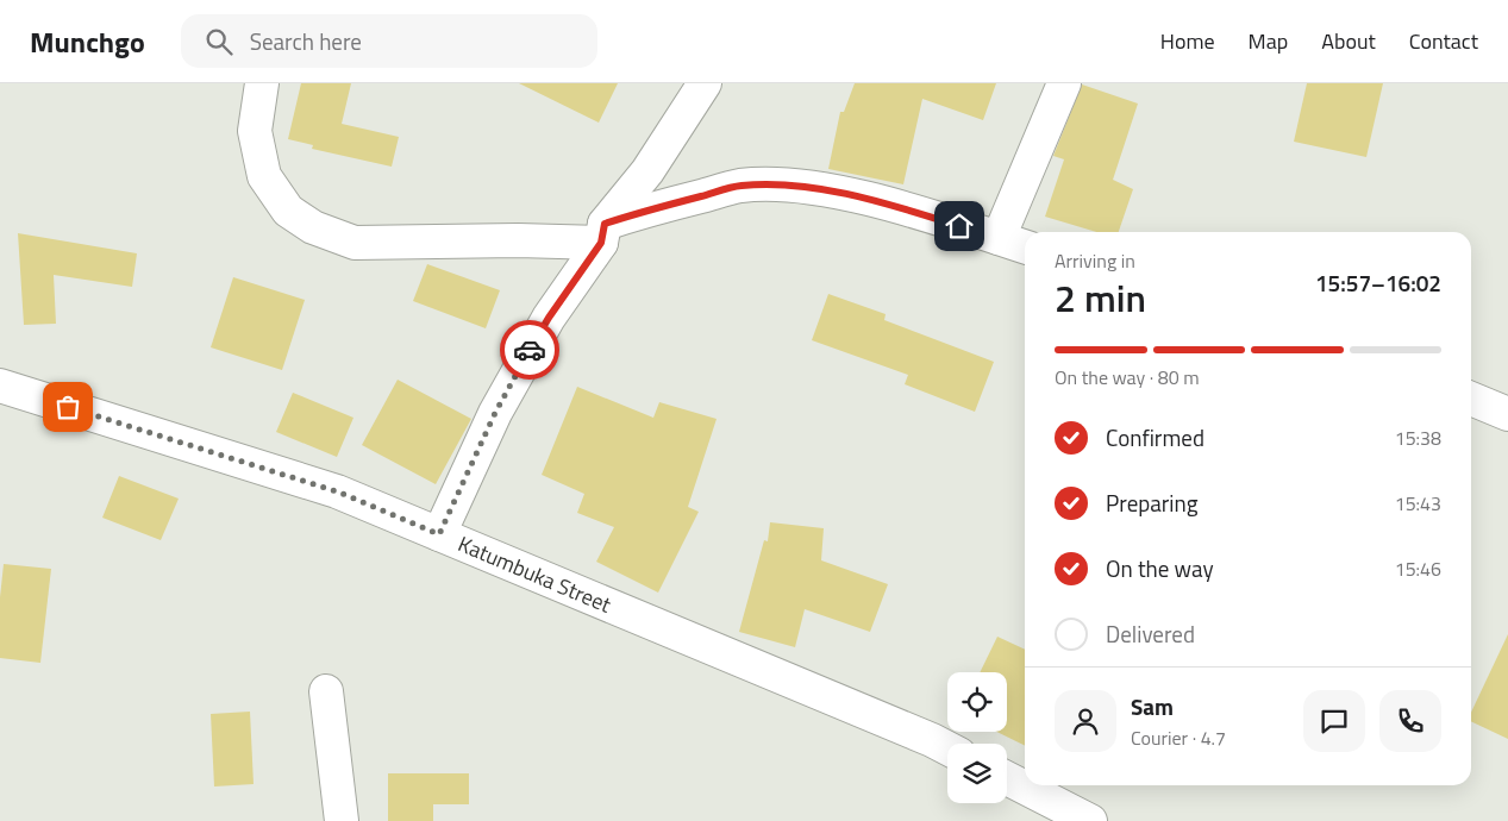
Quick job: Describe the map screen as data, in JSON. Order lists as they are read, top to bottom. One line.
{"streets":{"street":["Katumbuka Street"]},"page":{"header":"Munchgo","search":"Search here","nav":["Home","Map","About","Contact"],"heading":["2 min","Arriving in","15:57–16:02"],"panel":["Sam","Courier · 4.7"],"bar":"On the way · 80 m","list":[["Confirmed","15:38"],["Preparing","15:43"],["On the way","15:46"],"Delivered"]}}
